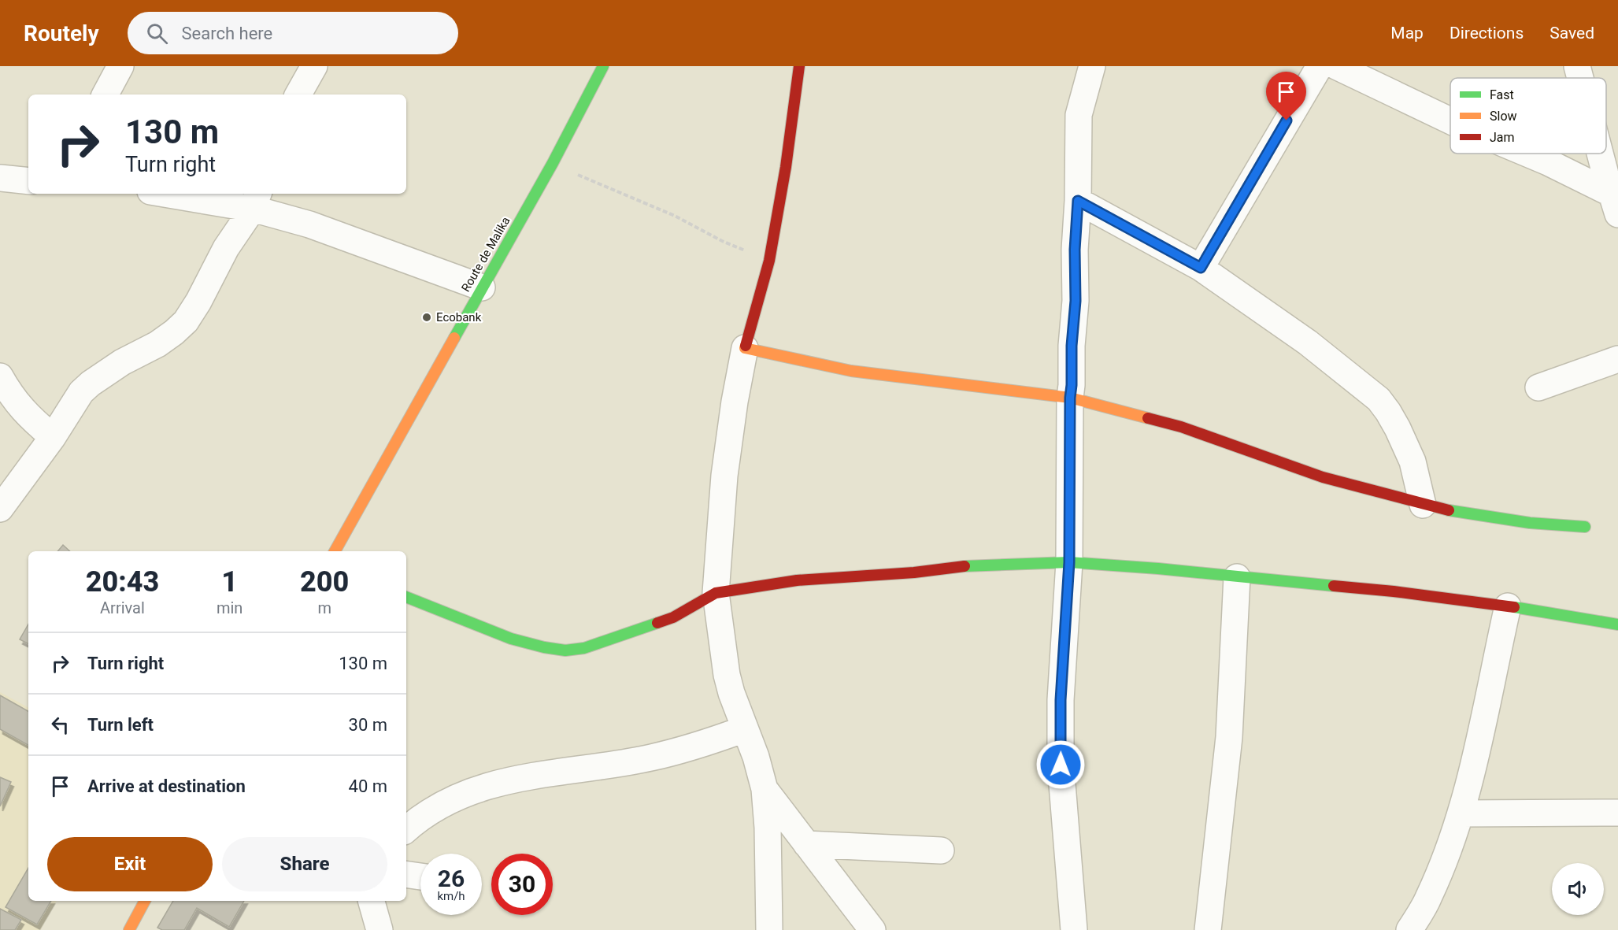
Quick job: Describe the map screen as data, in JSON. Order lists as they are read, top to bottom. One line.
{"streets":{"street":["Route de Malika"]},"places":["Ecobank"],"legend":["Fast","Slow","Jam"],"page":{"header":"Routely","search":"Search here","nav":["Map","Directions","Saved"],"turn":["130 m","Turn right"],"eta":["20:43","Arrival","1","min","200","m"],"list":[{"name":"Turn right","value":"130 m"},{"name":"Turn left","value":"30 m"},{"name":"Arrive at destination","value":"40 m"}],"buttons":["Exit","Share"],"speed":"26 km/h","limit":"30"}}
